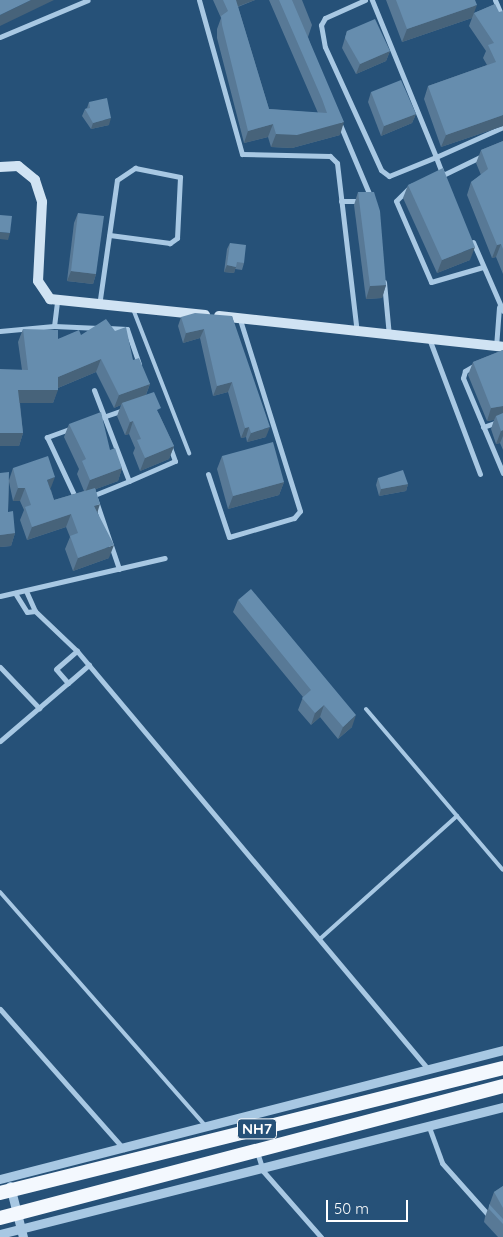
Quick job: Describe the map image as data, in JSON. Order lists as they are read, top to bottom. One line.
{"streets":{"highway":["NH7"]},"scale_bar":"50 m"}
